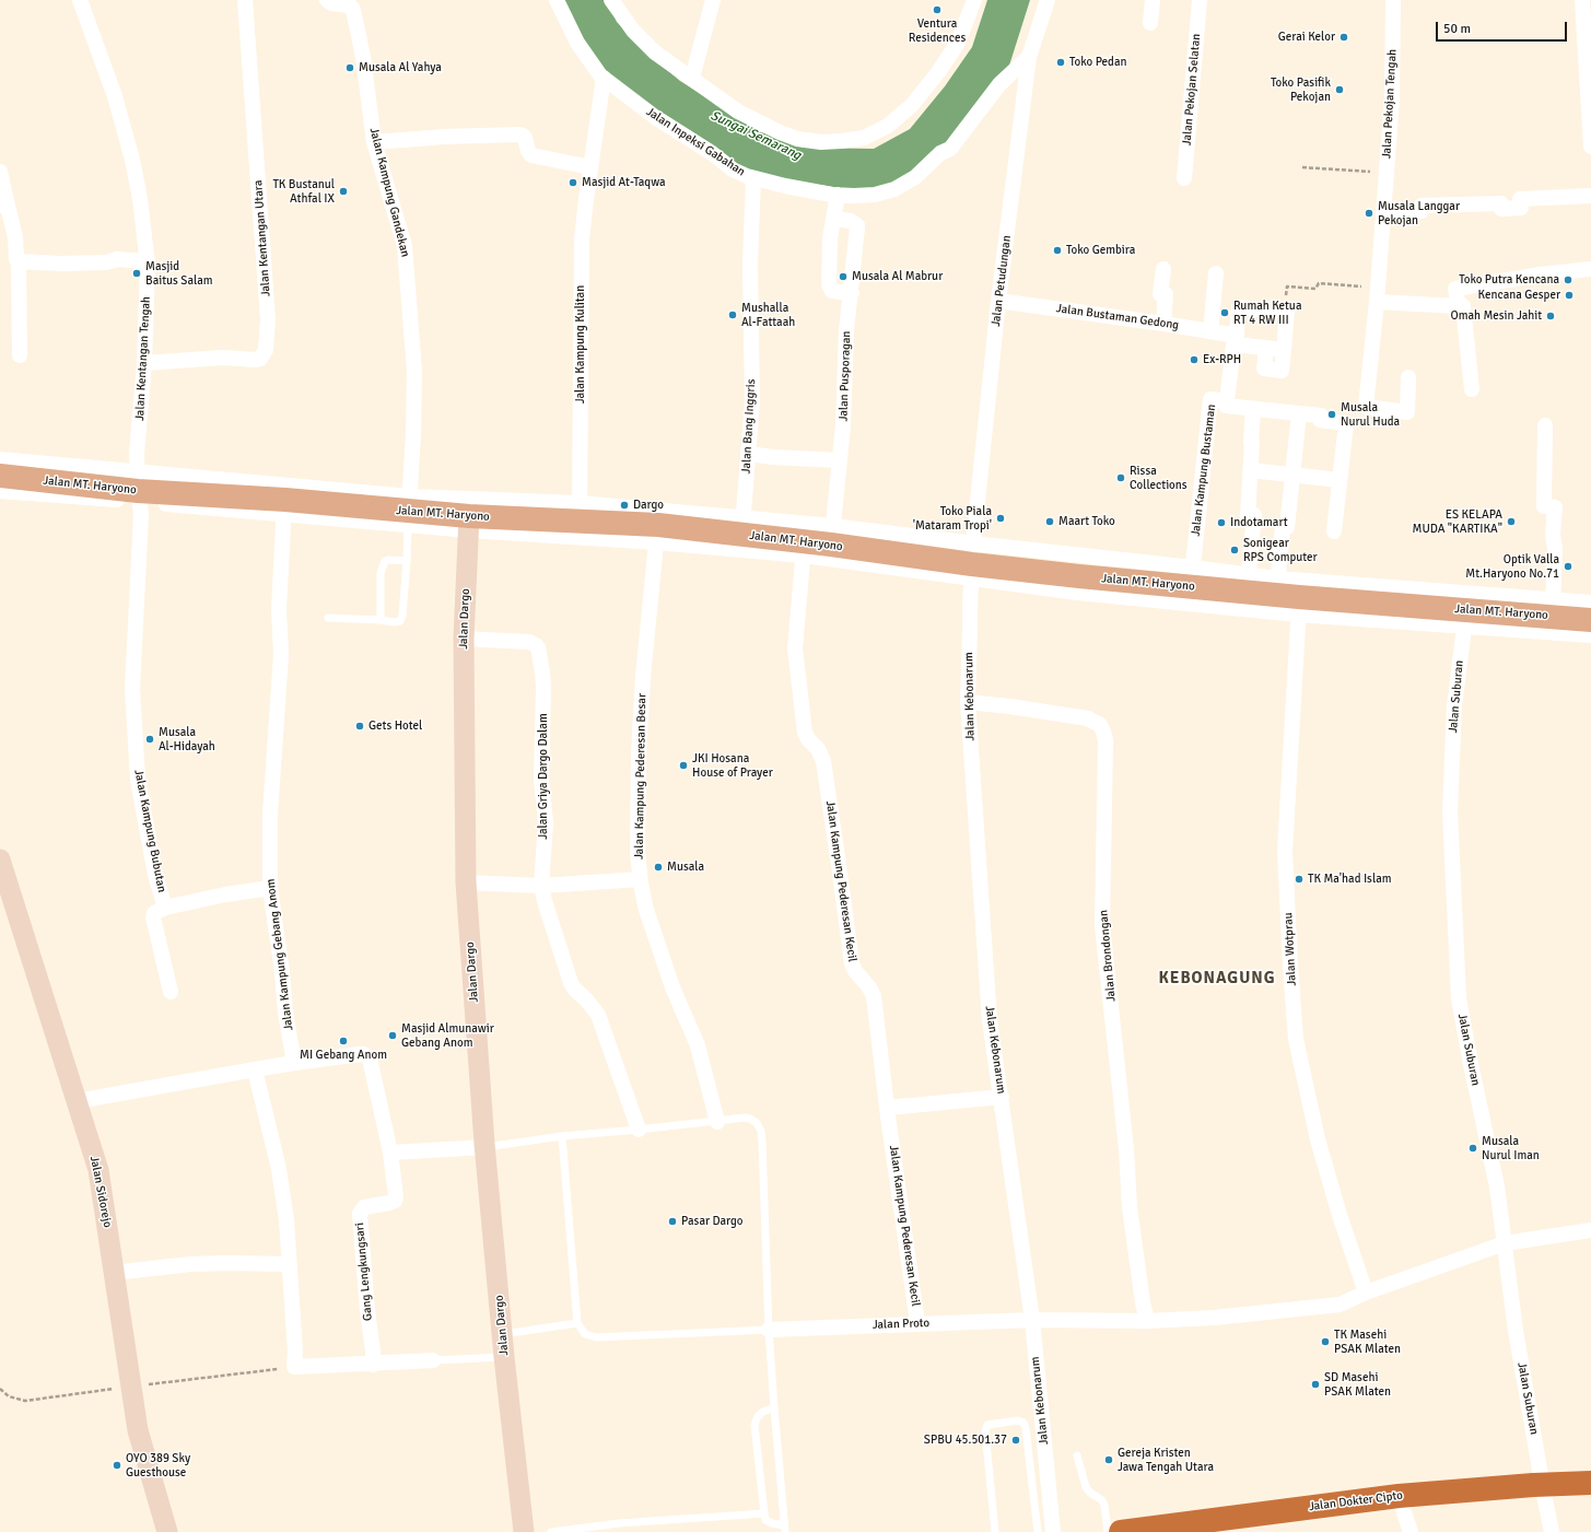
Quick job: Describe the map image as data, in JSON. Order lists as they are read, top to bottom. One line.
{"streets":{"highway":["Jalan Dokter Cipto"],"main road":["Jalan MT. Haryono"],"street":["Jalan Pekojan Selatan","Jalan Pekojan Tengah","Jalan Inpeksi Gabahan","Jalan Kampung Gandekan","Jalan Kentangan Utara","Jalan Petudungan","Jalan Bustaman Gedong","Jalan Kampung Kulitan","Jalan Kentangan Tengah","Jalan Pusporagan","Jalan Bang Inggris","Jalan Kampung Bustaman","Jalan Dargo","Jalan Kebonarum","Jalan Suburan","Jalan Griya Dargo Dalam","Jalan Kampung Pederesan Besar","Jalan Kampung Bubutan","Jalan Kampung Pederesan Kecil","Jalan Wotprau","Jalan Kampung Gebang Anom","Jalan Brondongan","Jalan Sidorejo","Gang Lengkungsari","Jalan Proto"]},"crossings":[["Jalan Inpeksi Gabahan","Jalan Petudungan"],["Jalan Inpeksi Gabahan","Jalan Kampung Kulitan"],["Jalan Inpeksi Gabahan","Jalan Bang Inggris"],["Jalan Kampung Gandekan","Jalan MT. Haryono"],["Jalan Kentangan Utara","Jalan Kentangan Tengah"],["Jalan Petudungan","Jalan Bustaman Gedong"],["Jalan Petudungan","Jalan MT. Haryono"],["Jalan Petudungan","Jalan Kebonarum"],["Jalan Bustaman Gedong","Jalan Kampung Bustaman"],["Jalan Kampung Kulitan","Jalan MT. Haryono"],["Jalan Kentangan Tengah","Jalan MT. Haryono"],["Jalan Kentangan Tengah","Jalan Kampung Bubutan"],["Jalan Pusporagan","Jalan MT. Haryono"],["Jalan Bang Inggris","Jalan MT. Haryono"],["Jalan Kampung Bustaman","Jalan MT. Haryono"],["Jalan MT. Haryono","Jalan Dargo"],["Jalan MT. Haryono","Jalan Kebonarum"],["Jalan MT. Haryono","Jalan Suburan"],["Jalan MT. Haryono","Jalan Kampung Pederesan Besar"],["Jalan MT. Haryono","Jalan Kampung Bubutan"],["Jalan MT. Haryono","Jalan Kampung Pederesan Kecil"],["Jalan MT. Haryono","Jalan Wotprau"],["Jalan MT. Haryono","Jalan Kampung Gebang Anom"],["Jalan Dargo","Jalan Griya Dargo Dalam"],["Jalan Kebonarum","Jalan Brondongan"],["Jalan Kebonarum","Jalan Proto"],["Jalan Suburan","Jalan Proto"],["Jalan Suburan","Jalan Dokter Cipto"],["Jalan Kampung Bubutan","Jalan Kampung Gebang Anom"],["Jalan Kampung Pederesan Kecil","Jalan Proto"],["Jalan Wotprau","Jalan Proto"],["Jalan Brondongan","Jalan Proto"]],"districts":["KEBONAGUNG"],"water":["Sungai Semarang"],"places":["Ventura Residences","Gerai Kelor","Toko Pedan","Musala Al Yahya","Toko Pasifik Pekojan","Masjid At-Taqwa","TK Bustanul Athfal IX","Musala Langgar Pekojan","Toko Gembira","Masjid Baitus Salam","Musala Al Mabrur","Toko Putra Kencana","Kencana Gesper","Rumah Ketua RT 4 RW III","Mushalla Al-Fattaah","Omah Mesin Jahit","Ex-RPH","Musala Nurul Huda","Rissa Collections","Dargo","Toko Piala 'Mataram Tropi'","Maart Toko","ES KELAPA MUDA \"KARTIKA\"","Indotamart","Sonigear RPS Computer","Optik Valla Mt.Haryono No.71","Gets Hotel","Musala Al-Hidayah","JKI Hosana House of Prayer","Musala","TK Ma'had Islam","Masjid Almunawir Gebang Anom","MI Gebang Anom","Musala Nurul Iman","Pasar Dargo","TK Masehi PSAK Mlaten","SD Masehi PSAK Mlaten","SPBU 45.501.37","Gereja Kristen Jawa Tengah Utara","OYO 389 Sky Guesthouse"],"scale_bar":"50 m"}
